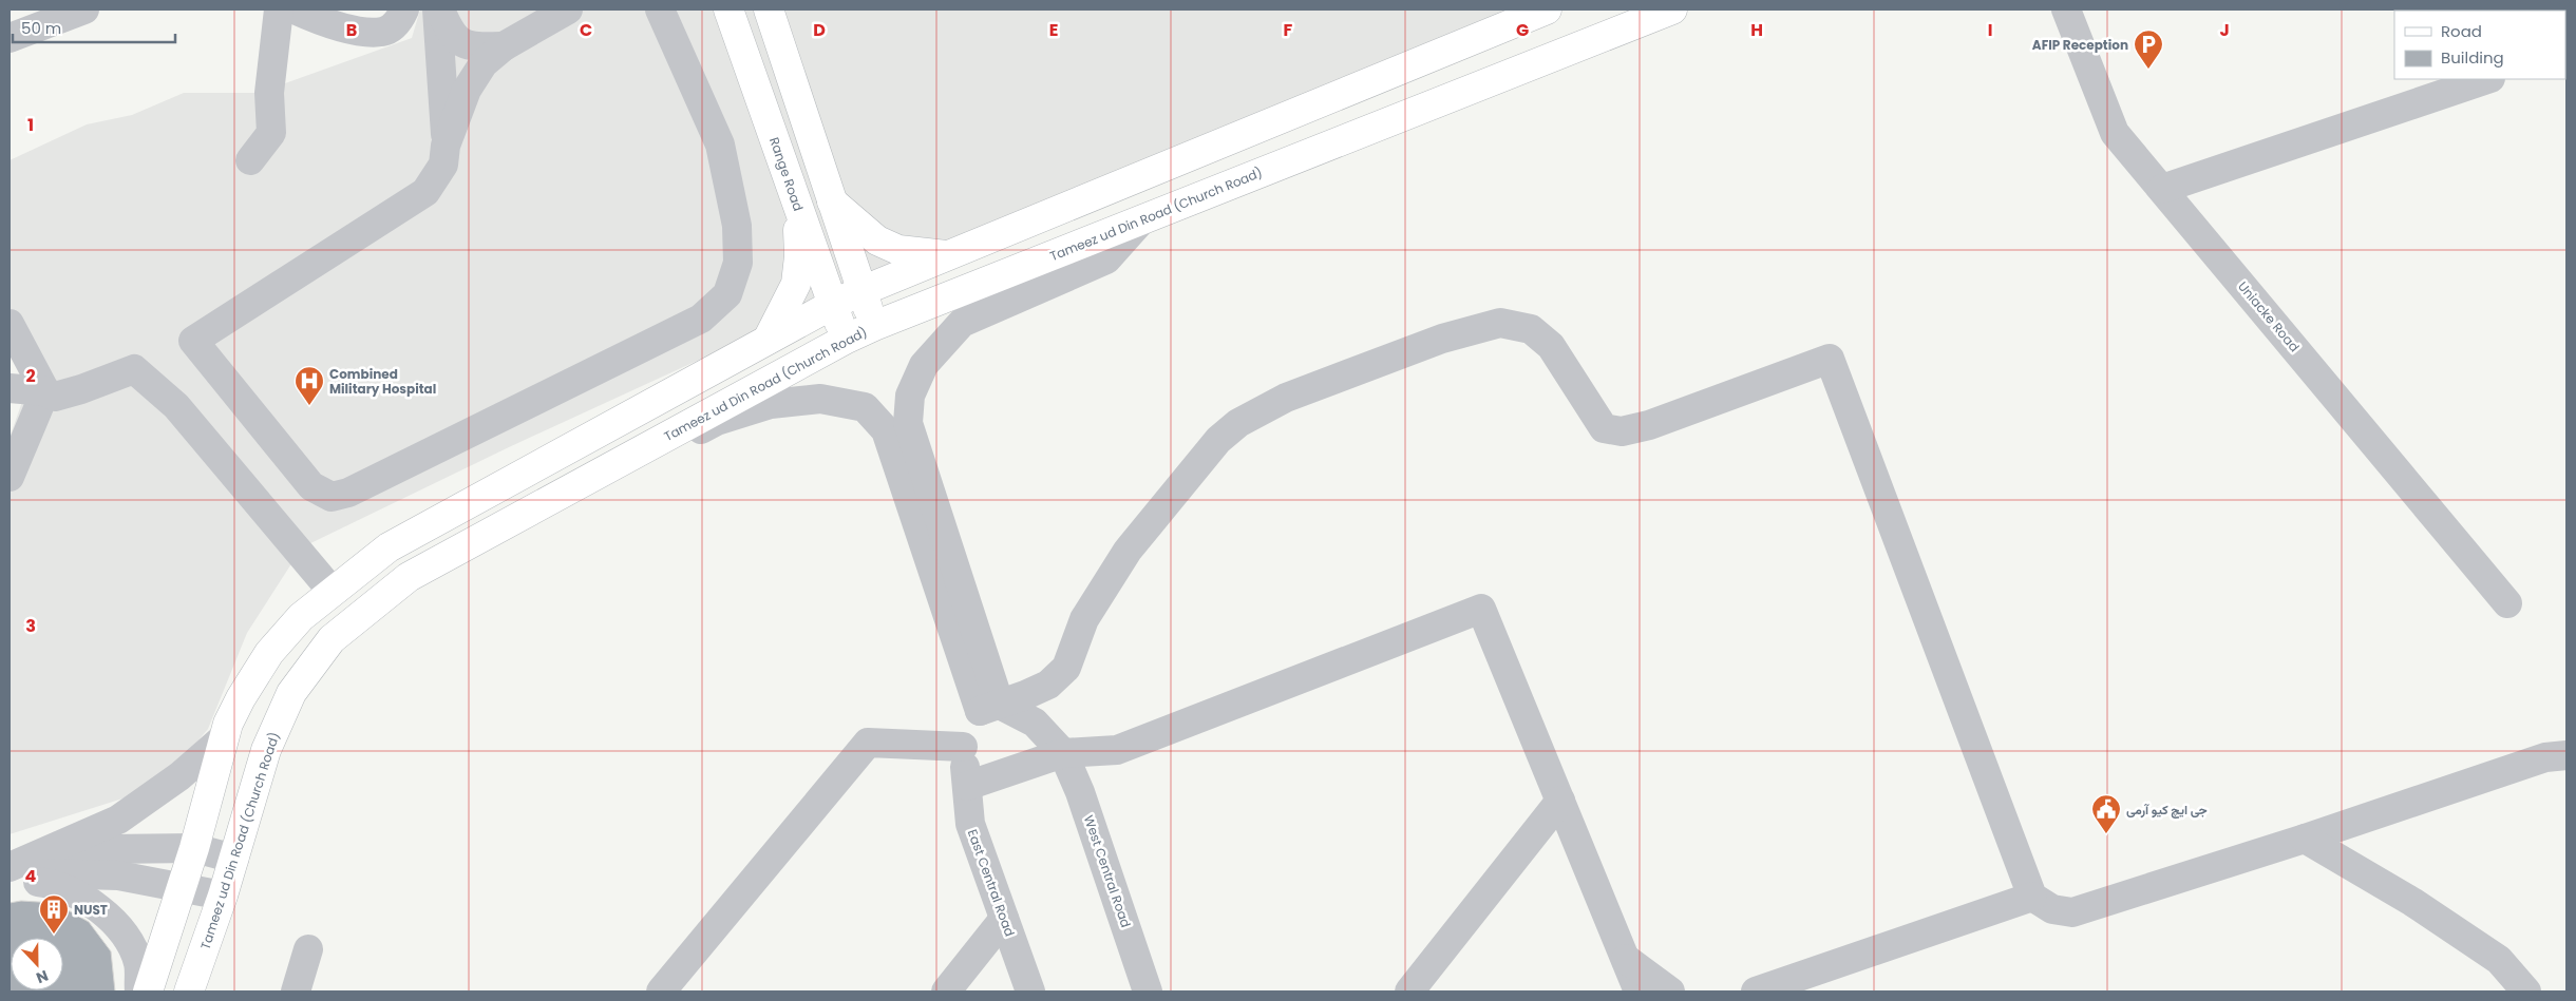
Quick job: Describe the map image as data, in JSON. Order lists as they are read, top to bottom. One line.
{"streets":{"main road":["Range Road","Tameez ud Din Road (Church Road)"],"street":["Uniacke Road","West Central Road","East Central Road"]},"crossings":[["Range Road","Tameez ud Din Road (Church Road)"]],"places":{"parking":["AFIP Reception"],"hospital":["Combined Military Hospital"],"public building":["جی ایچ کیو آرمی"],"building":["NUST"]},"legend":["Road","Building"],"scale_bar":"50 m","north":"bottom","grid":{"columns":["B","C","D","E","F","G","H","I","J"],"rows":["1","2","3","4"]}}
